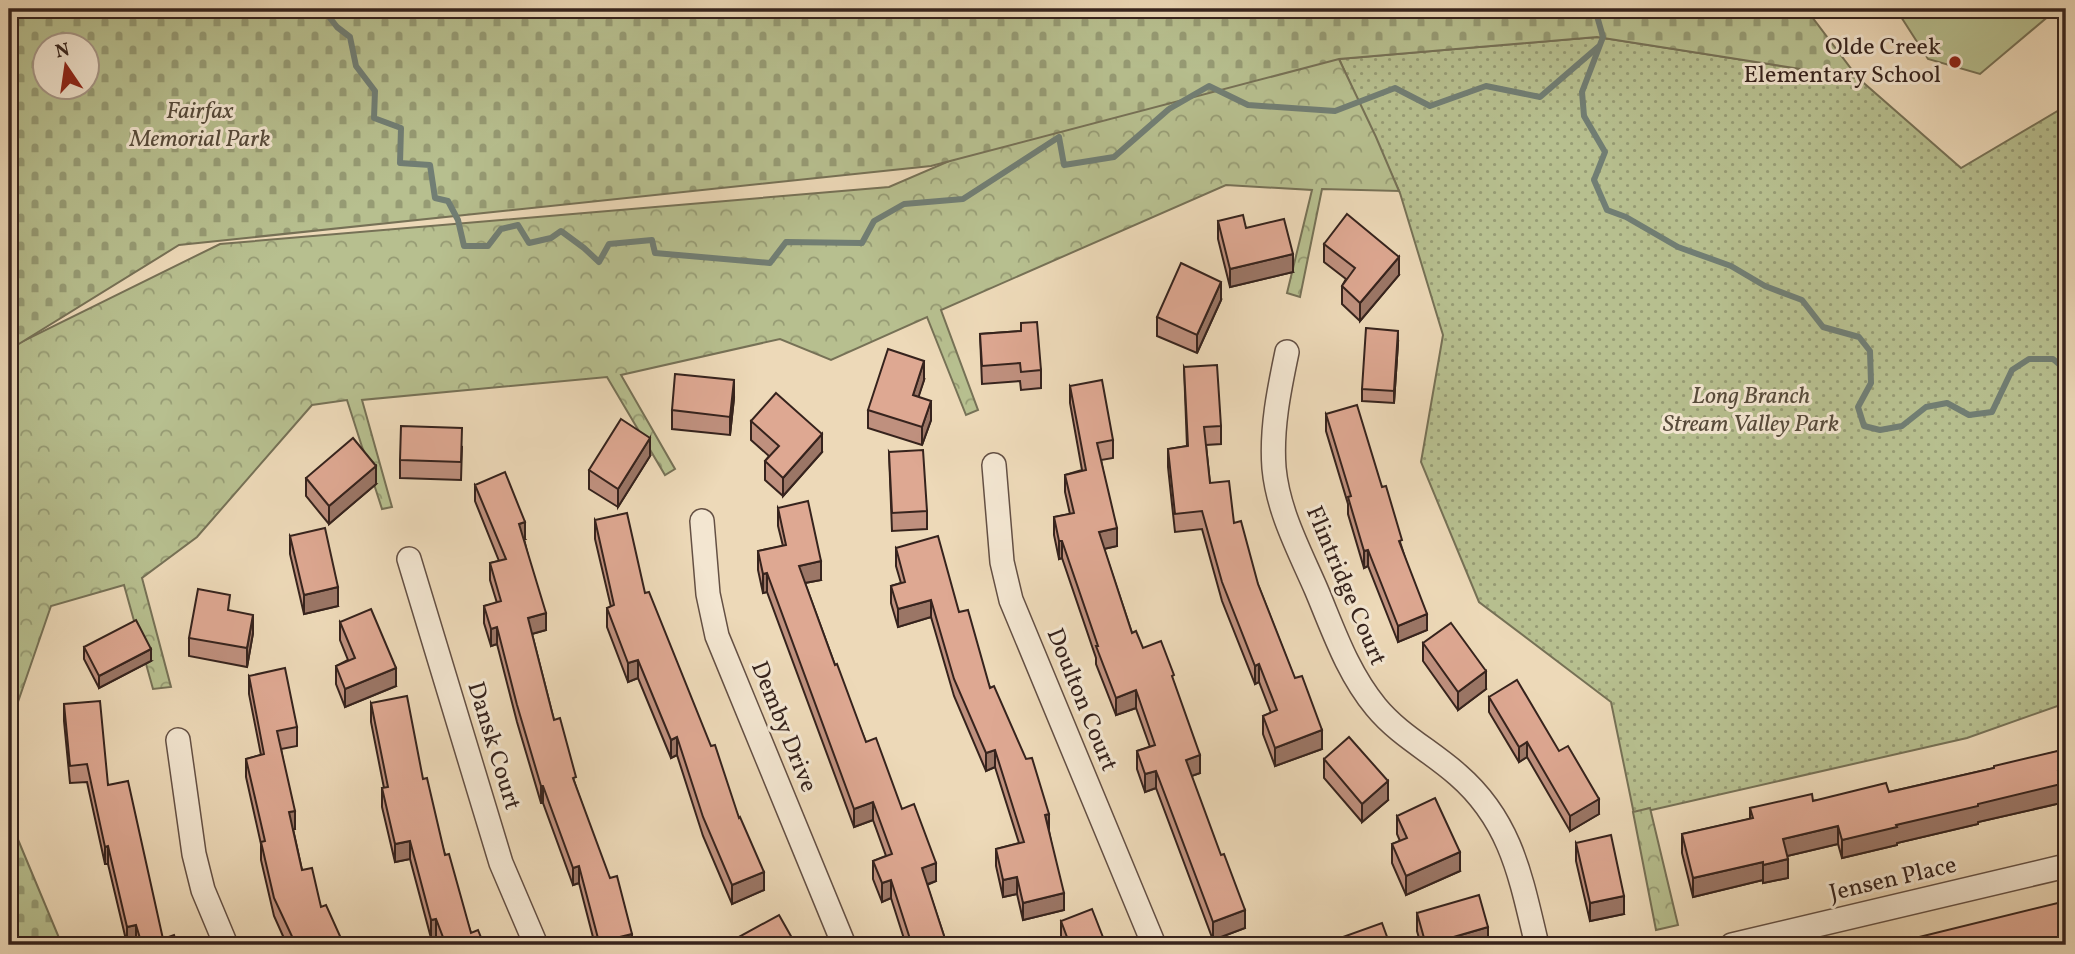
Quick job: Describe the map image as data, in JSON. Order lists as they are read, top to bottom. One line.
{"streets":{"street":["Flintridge Court","Doulton Court","Demby Drive","Dansk Court","Jensen Place"]},"parks":["Fairfax Memorial Park","Long Branch Stream Valley Park"],"places":["Olde Creek Elementary School"],"north":"top"}
